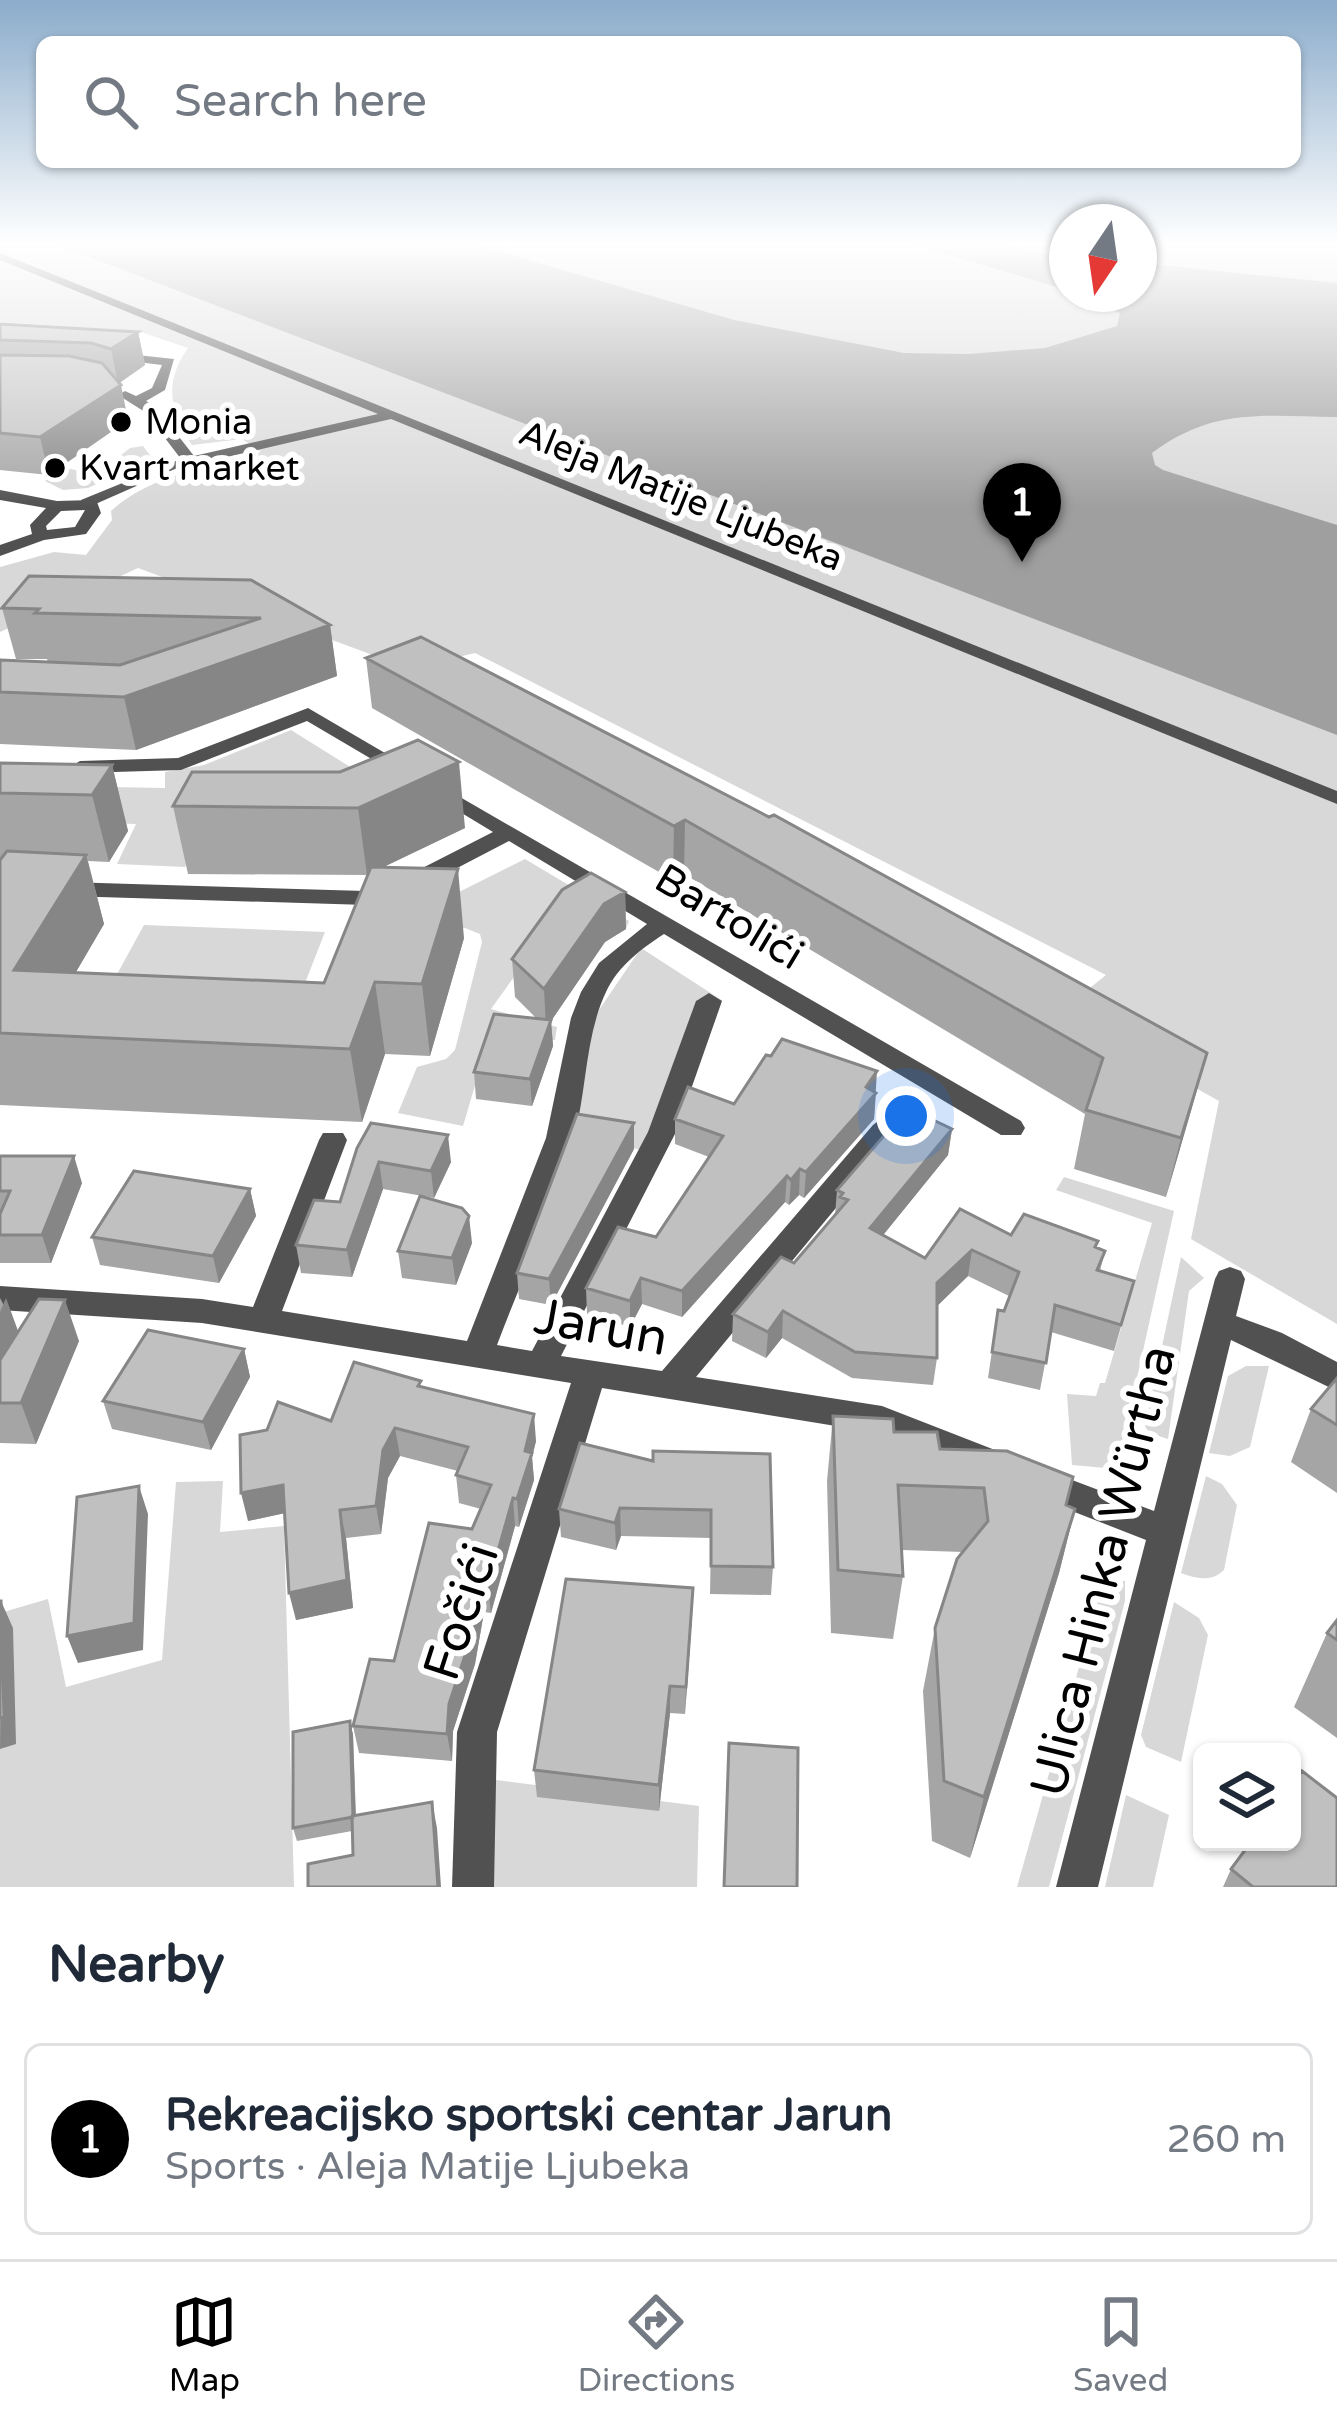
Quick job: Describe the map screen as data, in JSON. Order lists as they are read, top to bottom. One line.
{"streets":{"street":["Aleja Matije Ljubeka","Bartolići","Jarun","Ulica Hinka Würtha","Fočići"]},"crossings":[["Jarun","Ulica Hinka Würtha"],["Jarun","Fočići"]],"places":["Monia","Kvart market"],"north":"bottom","page":{"search":"Search here","pins":"1","heading":"Nearby","list":[{"mark":"1","name":"Rekreacijsko sportski centar Jarun","note":"Sports · Aleja Matije Ljubeka","value":"260 m"}],"nav":["Map","Directions","Saved"]}}
